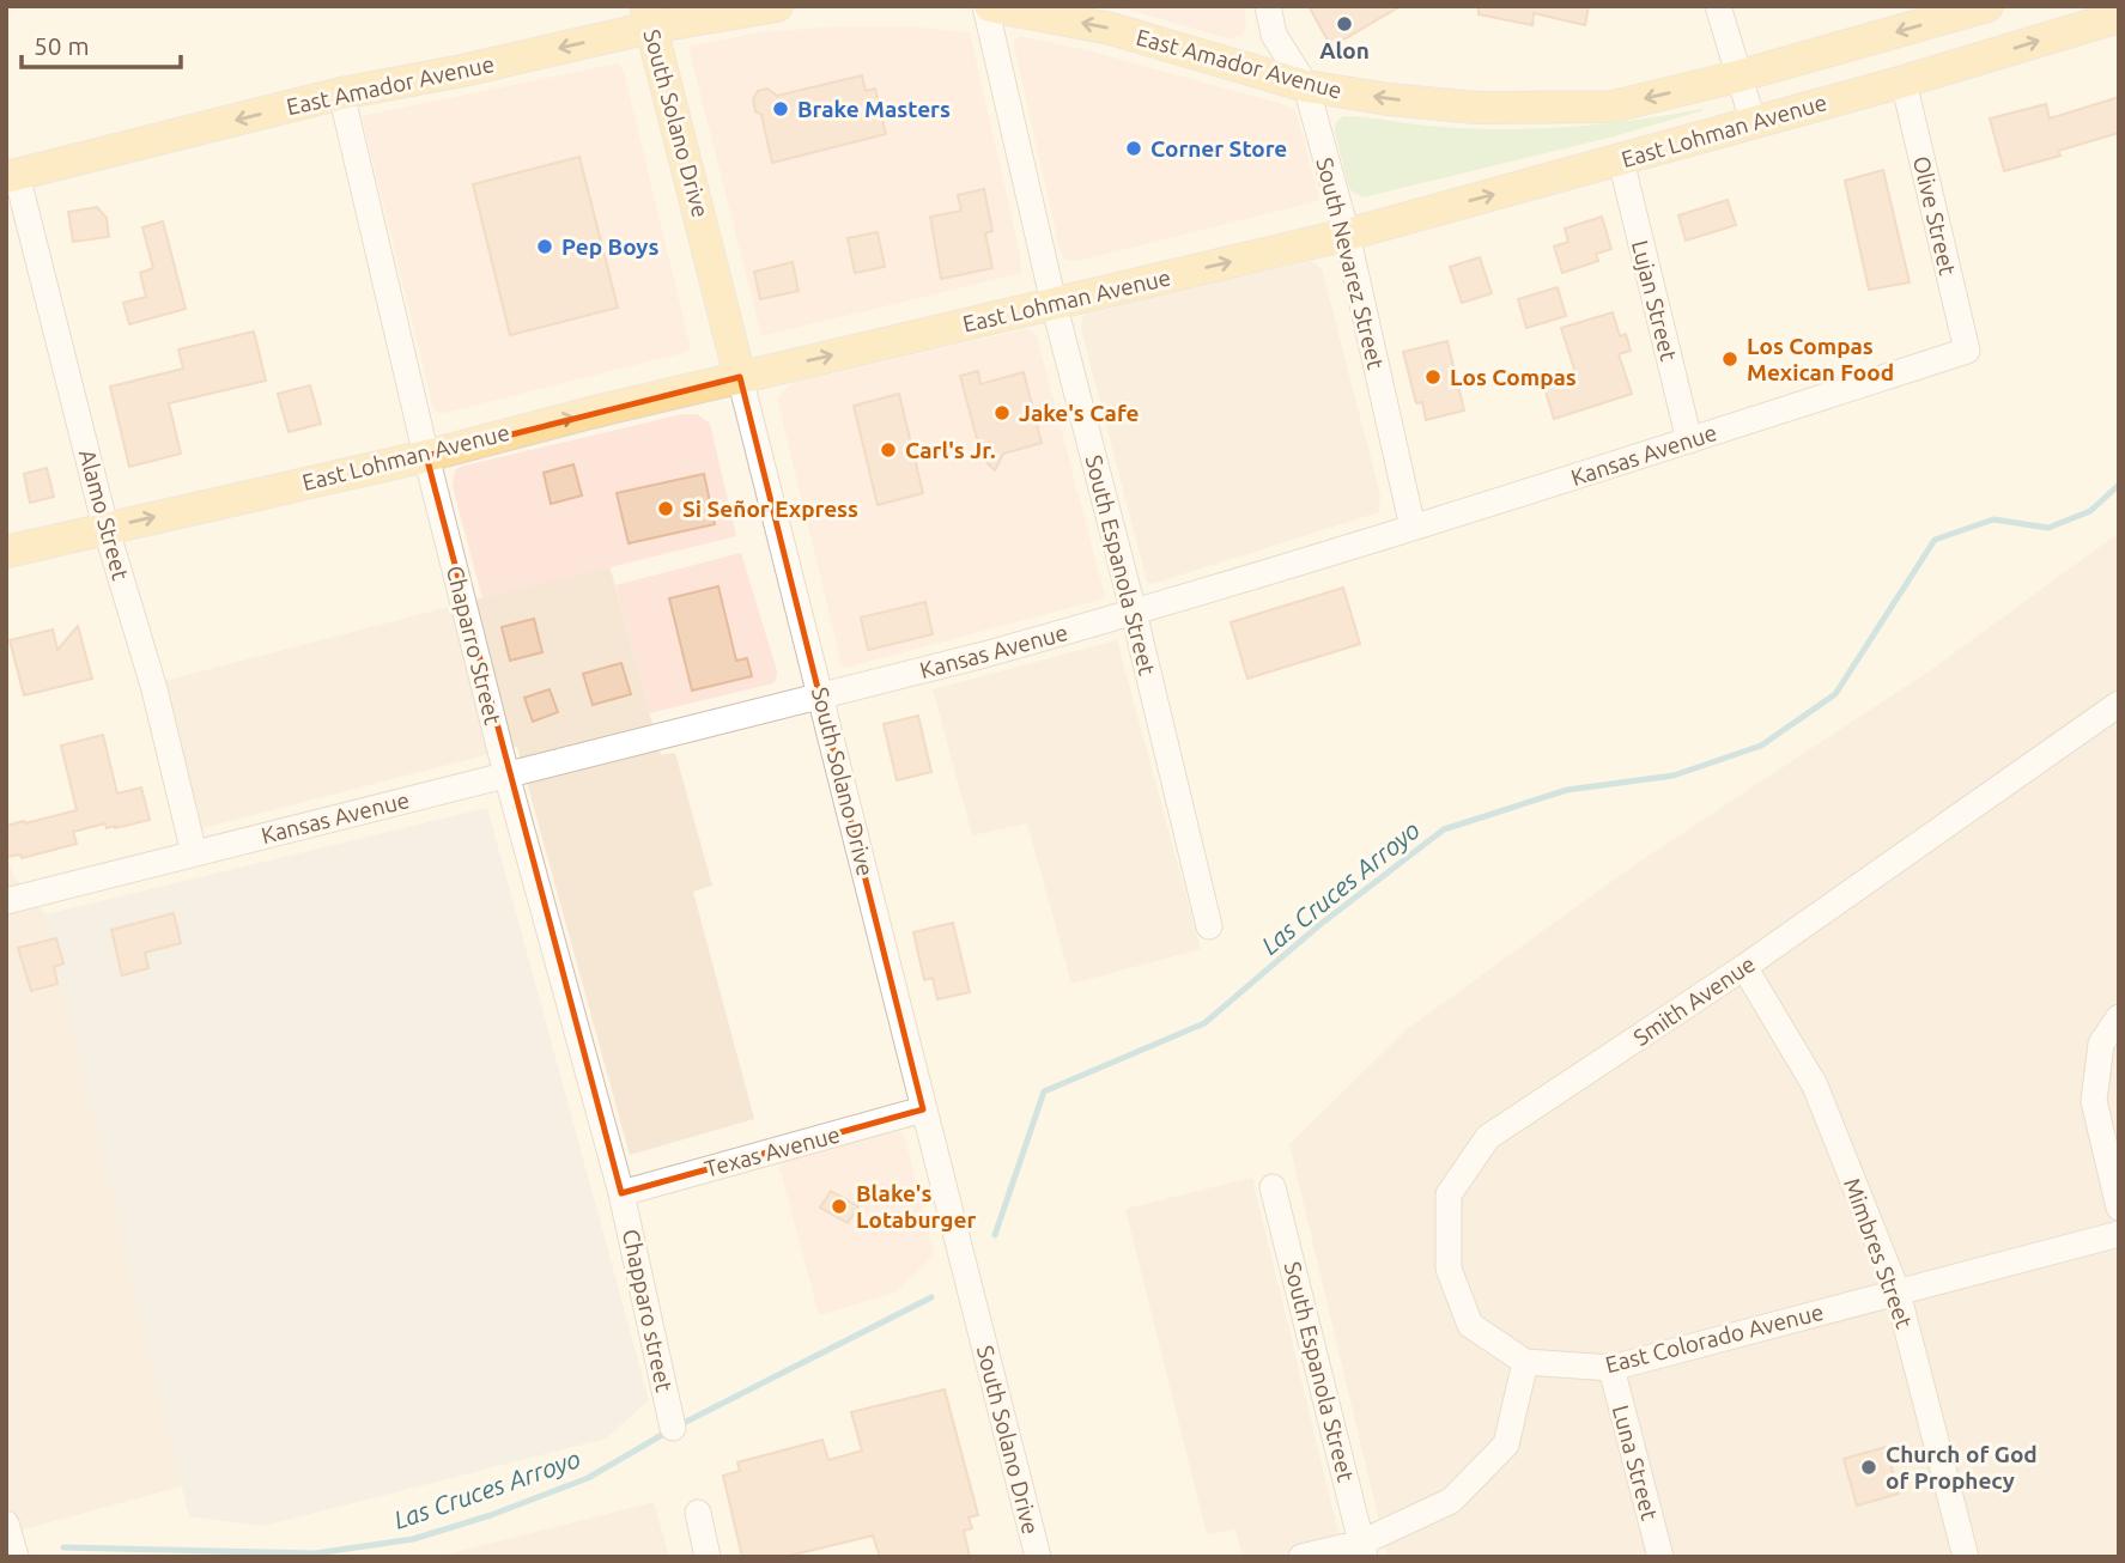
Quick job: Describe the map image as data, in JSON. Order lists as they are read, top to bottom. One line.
{"streets":{"main road":["East Amador Avenue","South Solano Drive","East Lohman Avenue"],"street":["Olive Street","South Nevarez Street","Lujan Street","Kansas Avenue","Alamo Street","South Espanola Street","Chaparro Street","Smith Avenue","Texas Avenue","Mimbres Street","Chapparo street","East Colorado Avenue","Luna Street"]},"crossings":[["East Amador Avenue","South Solano Drive"],["East Amador Avenue","East Lohman Avenue"],["East Amador Avenue","South Nevarez Street"],["East Amador Avenue","Alamo Street"],["East Amador Avenue","South Espanola Street"],["East Amador Avenue","Chaparro Street"],["South Solano Drive","East Lohman Avenue"],["South Solano Drive","Kansas Avenue"],["South Solano Drive","Texas Avenue"],["East Lohman Avenue","Olive Street"],["East Lohman Avenue","South Nevarez Street"],["East Lohman Avenue","Lujan Street"],["East Lohman Avenue","Alamo Street"],["East Lohman Avenue","South Espanola Street"],["East Lohman Avenue","Chaparro Street"],["Olive Street","Kansas Avenue"],["South Nevarez Street","Kansas Avenue"],["Lujan Street","Kansas Avenue"],["Kansas Avenue","Alamo Street"],["Kansas Avenue","South Espanola Street"],["Kansas Avenue","Chaparro Street"],["Chaparro Street","Texas Avenue"],["Chaparro Street","Chapparo street"],["Smith Avenue","Mimbres Street"],["Smith Avenue","East Colorado Avenue"],["Texas Avenue","Chapparo street"],["Mimbres Street","East Colorado Avenue"],["East Colorado Avenue","Luna Street"]],"one_way":["East Amador Avenue"],"water":["Las Cruces Arroyo"],"places":["Alon","Brake Masters","Corner Store","Pep Boys","Los Compas Mexican Food","Los Compas","Jake's Cafe","Carl's Jr.","Si Señor Express","Blake's Lotaburger","Church of God of Prophecy"],"scale_bar":"50 m"}
